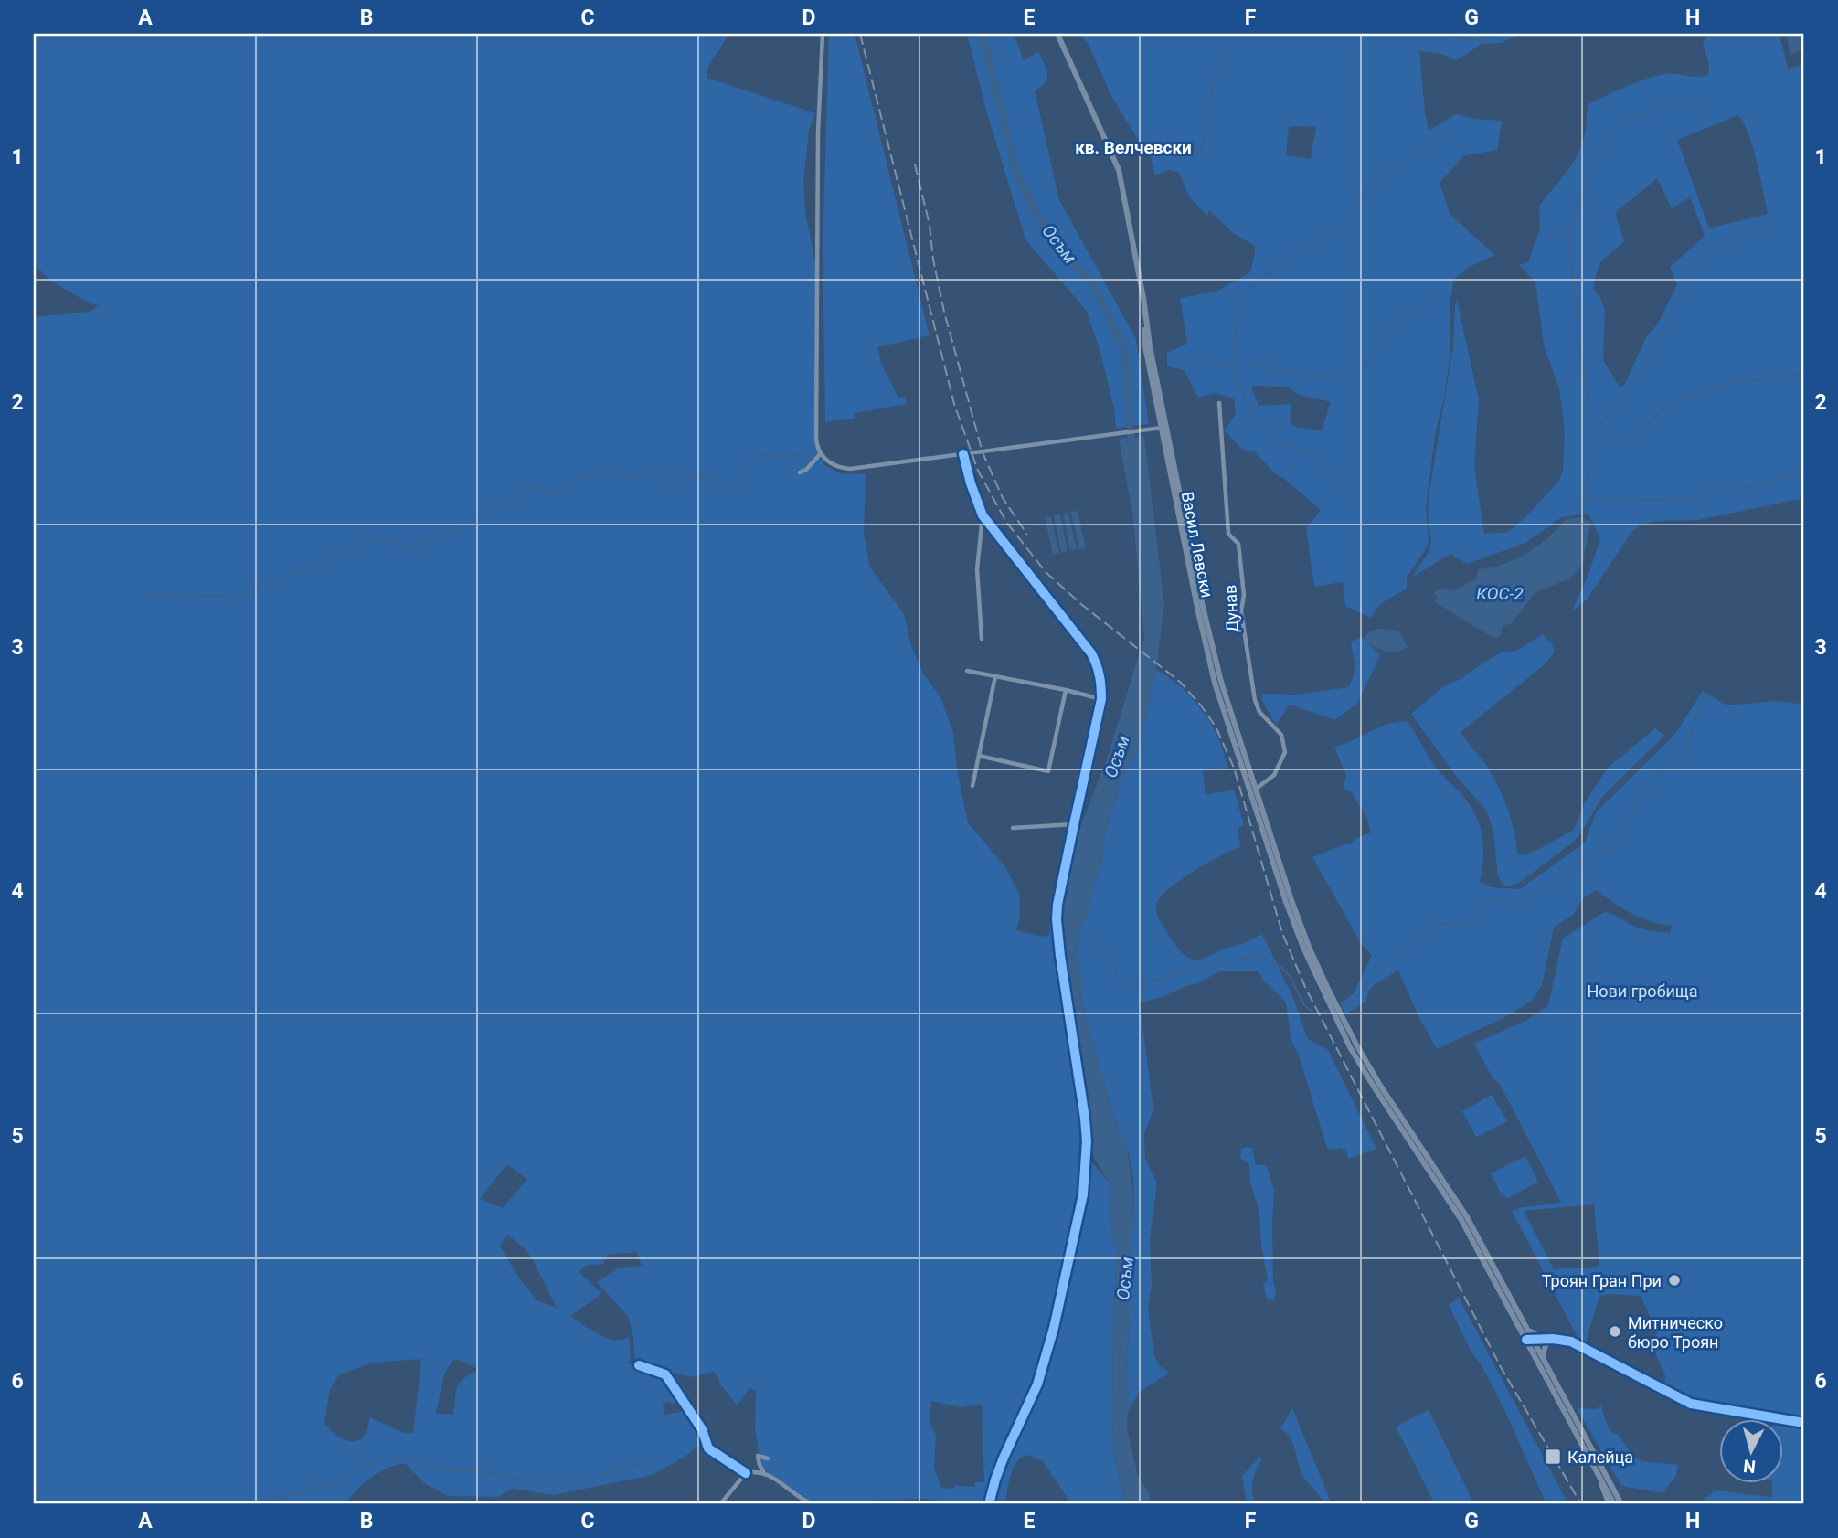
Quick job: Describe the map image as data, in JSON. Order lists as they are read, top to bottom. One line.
{"streets":{"main road":["Васил Левски"],"street":["Дунав"]},"crossings":[["Васил Левски","Дунав"]],"districts":["кв. Велчевски"],"water":["Осъм","КОС-2"],"parks":["Нови гробища"],"places":{"other":["Троян Гран При","Митническо бюро Троян"],"transit":["Калейца"]},"north":"bottom","grid":{"columns":["A","B","C","D","E","F","G","H"],"rows":["1","2","3","4","5","6"]}}
